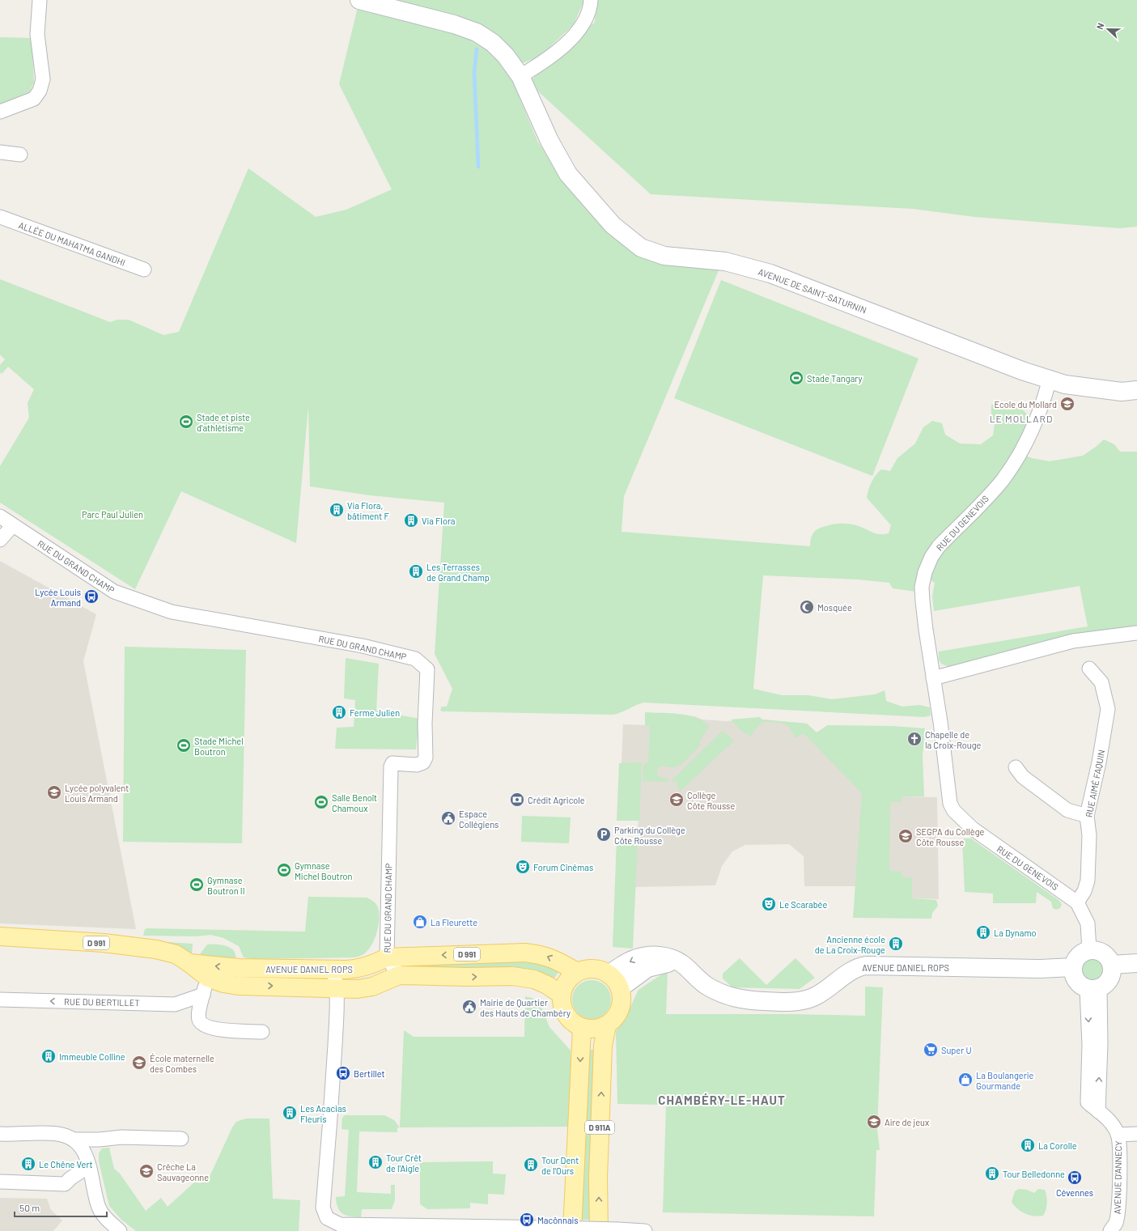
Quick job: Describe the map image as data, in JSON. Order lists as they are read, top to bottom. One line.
{"streets":{"main road":["AVENUE DE SAINT-SATURNIN","D 991","AVENUE DANIEL ROPS","D 911A"],"street":["ALLÉE DU MAHATMA GANDHI","RUE DU GENEVOIS","RUE DU GRAND CHAMP","RUE AIMÉ FAQUIN","RUE DU BERTILLET","AVENUE D'ANNECY"]},"crossings":[["AVENUE DE SAINT-SATURNIN","RUE DU GENEVOIS"],["RUE DU GENEVOIS","RUE AIMÉ FAQUIN"],["RUE DU GENEVOIS","AVENUE DANIEL ROPS"],["RUE DU GENEVOIS","AVENUE D'ANNECY"],["RUE DU GRAND CHAMP","AVENUE DANIEL ROPS"],["AVENUE DANIEL ROPS","D 911A"],["AVENUE DANIEL ROPS","AVENUE D'ANNECY"]],"one_way":["RUE DU BERTILLET"],"districts":["LE MOLLARD","CHAMBÉRY-LE-HAUT"],"parks":["Parc Paul Julien"],"places":{"sports":["Stade Tangary","Stade et piste d'athlétisme","Stade Michel Boutron","Salle Benoît Chamoux","Gymnase Michel Boutron","Gymnase Boutron II"],"school or university":["Ecole du Mollard","Lycée polyvalent Louis Armand","Collège Côte Rousse","SEGPA du Collège Côte Rousse","École maternelle des Combes","Aire de jeux","Crêche La Sauvageonne"],"building":["Via Flora, bâtiment F","Via Flora","Les Terrasses de Grand Champ","Ferme Julien","La Dynamo","Ancienne école de La Croix-Rouge","Immeuble Colline","Les Acacias Fleuris","La Corolle","Tour Crêt de l'Aigle","Le Chêne Vert","Tour Dent de l'Ours","Tour Belledonne"],"bus stop":["Lycée Louis Armand","Bertillet","Cévennes","Macônnais"],"mosque":["Mosquée"],"church":["Chapelle de la Croix-Rouge"],"bank":["Crédit Agricole"],"public building":["Espace Collégiens","Mairie de Quartier des Hauts de Chambéry"],"parking":["Parking du Collège Côte Rousse"],"theatre":["Forum Cinémas","Le Scarabée"],"shop":["La Fleurette","La Boulangerie Gourmande"],"supermarket":["Super U"]},"scale_bar":"50 m","north":"left"}
